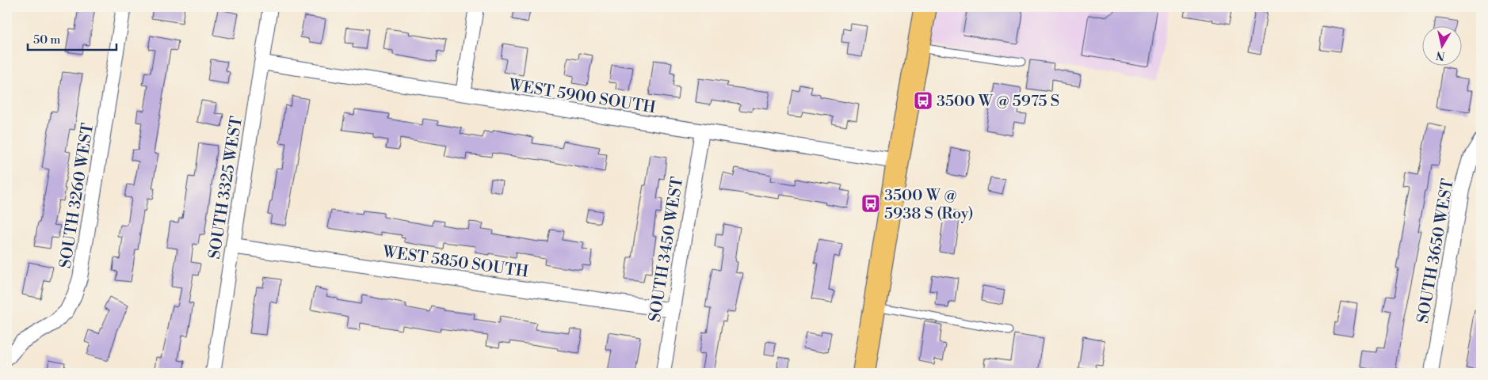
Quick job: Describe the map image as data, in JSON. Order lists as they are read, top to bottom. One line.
{"streets":{"street":["WEST 5900 SOUTH","SOUTH 3325 WEST","SOUTH 3260 WEST","SOUTH 3450 WEST","SOUTH 3650 WEST","WEST 5850 SOUTH"]},"crossings":[["WEST 5900 SOUTH","SOUTH 3325 WEST"],["WEST 5900 SOUTH","SOUTH 3450 WEST"],["SOUTH 3325 WEST","WEST 5850 SOUTH"],["SOUTH 3450 WEST","WEST 5850 SOUTH"]],"places":{"bus stop":["3500 W @ 5975 S","3500 W @ 5938 S (Roy)"]},"scale_bar":"50 m","north":"bottom"}
